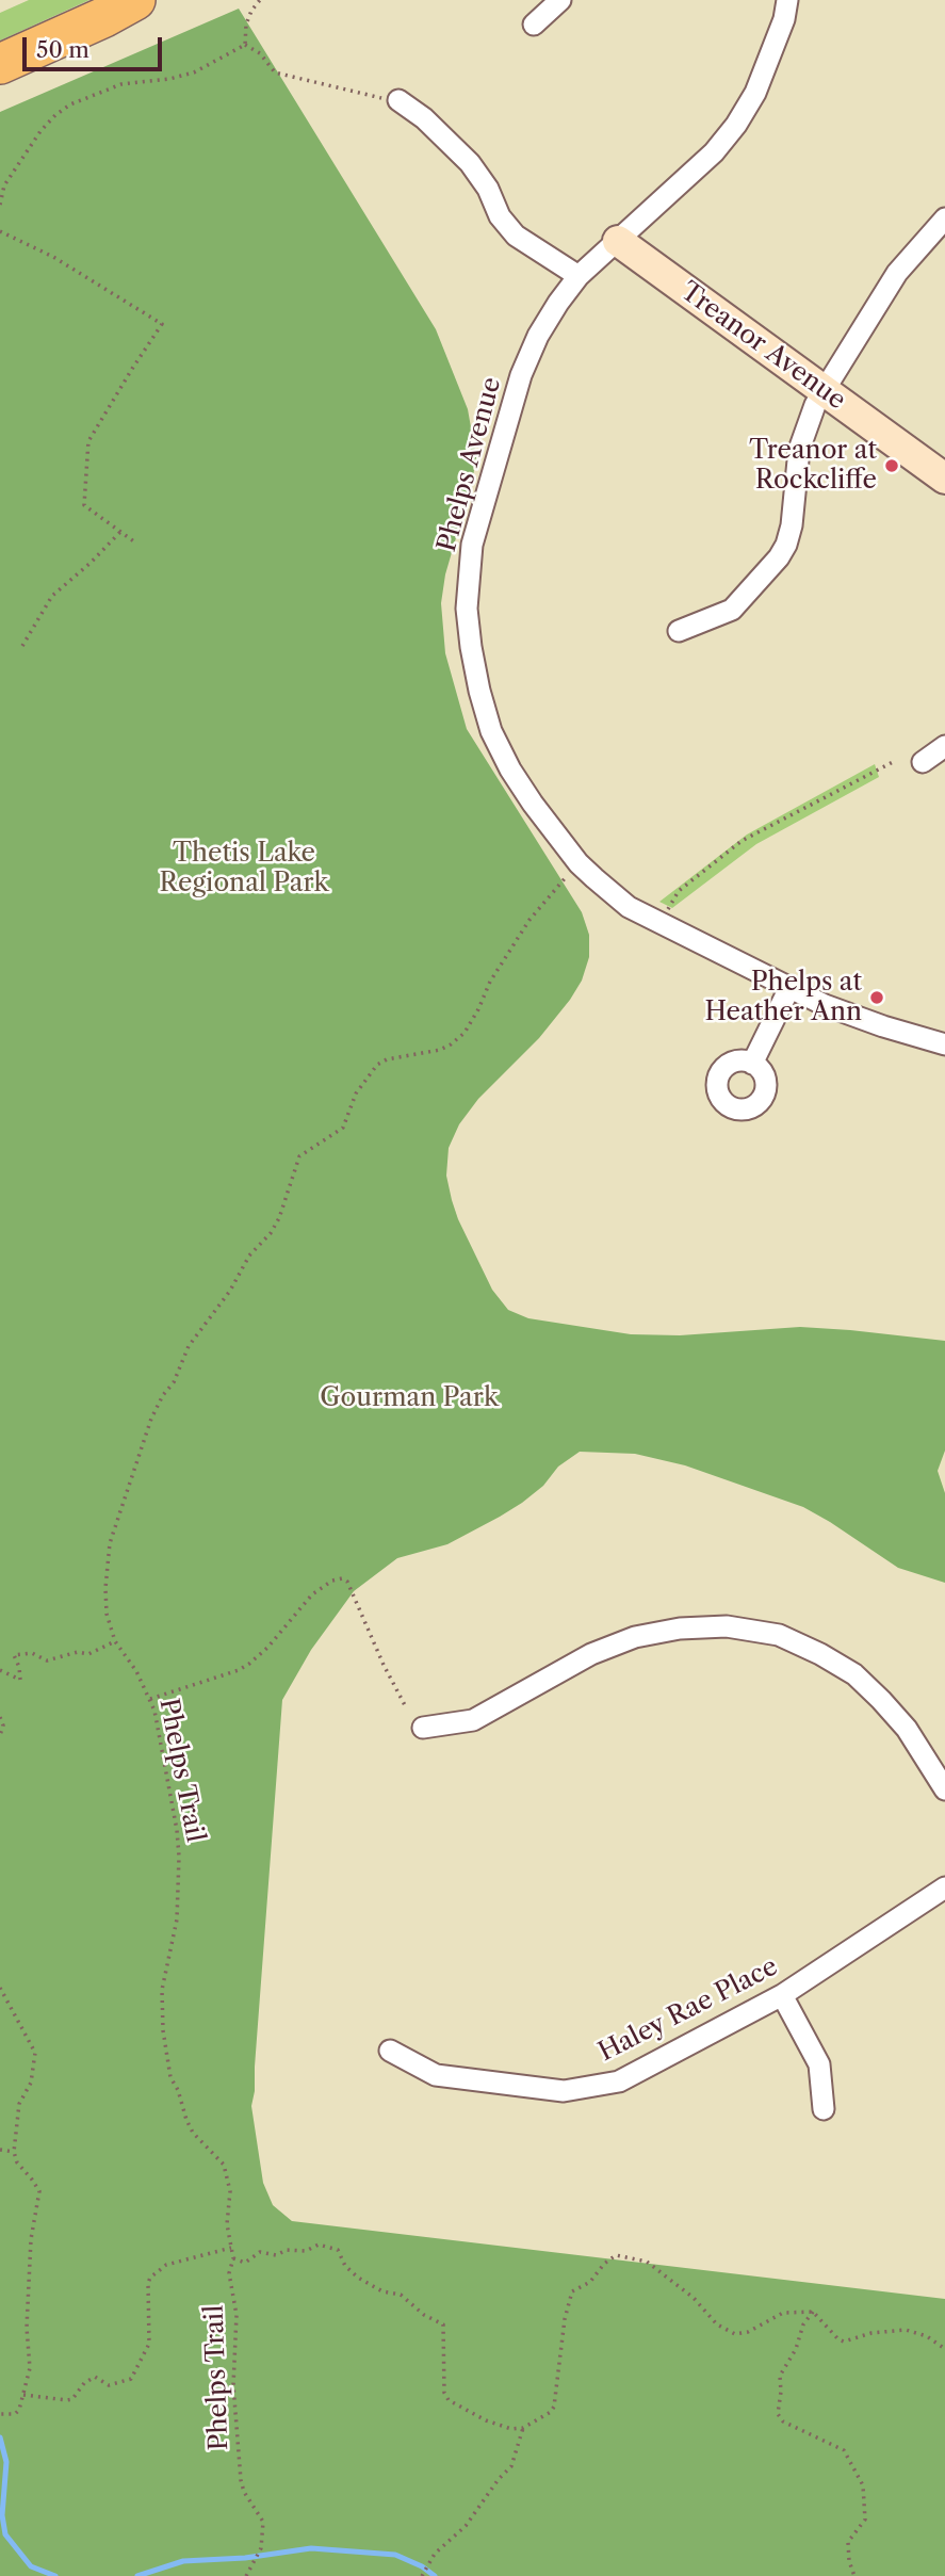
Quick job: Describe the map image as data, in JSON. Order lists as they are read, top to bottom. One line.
{"streets":{"street":["Treanor Avenue","Phelps Avenue","Haley Rae Place"],"path":["Phelps Trail"]},"crossings":[["Treanor Avenue","Phelps Avenue"],["Phelps Avenue","Phelps Trail"]],"parks":["Thetis Lake Regional Park","Gourman Park"],"places":["Treanor at Rockcliffe","Phelps at Heather Ann"],"scale_bar":"50 m"}
